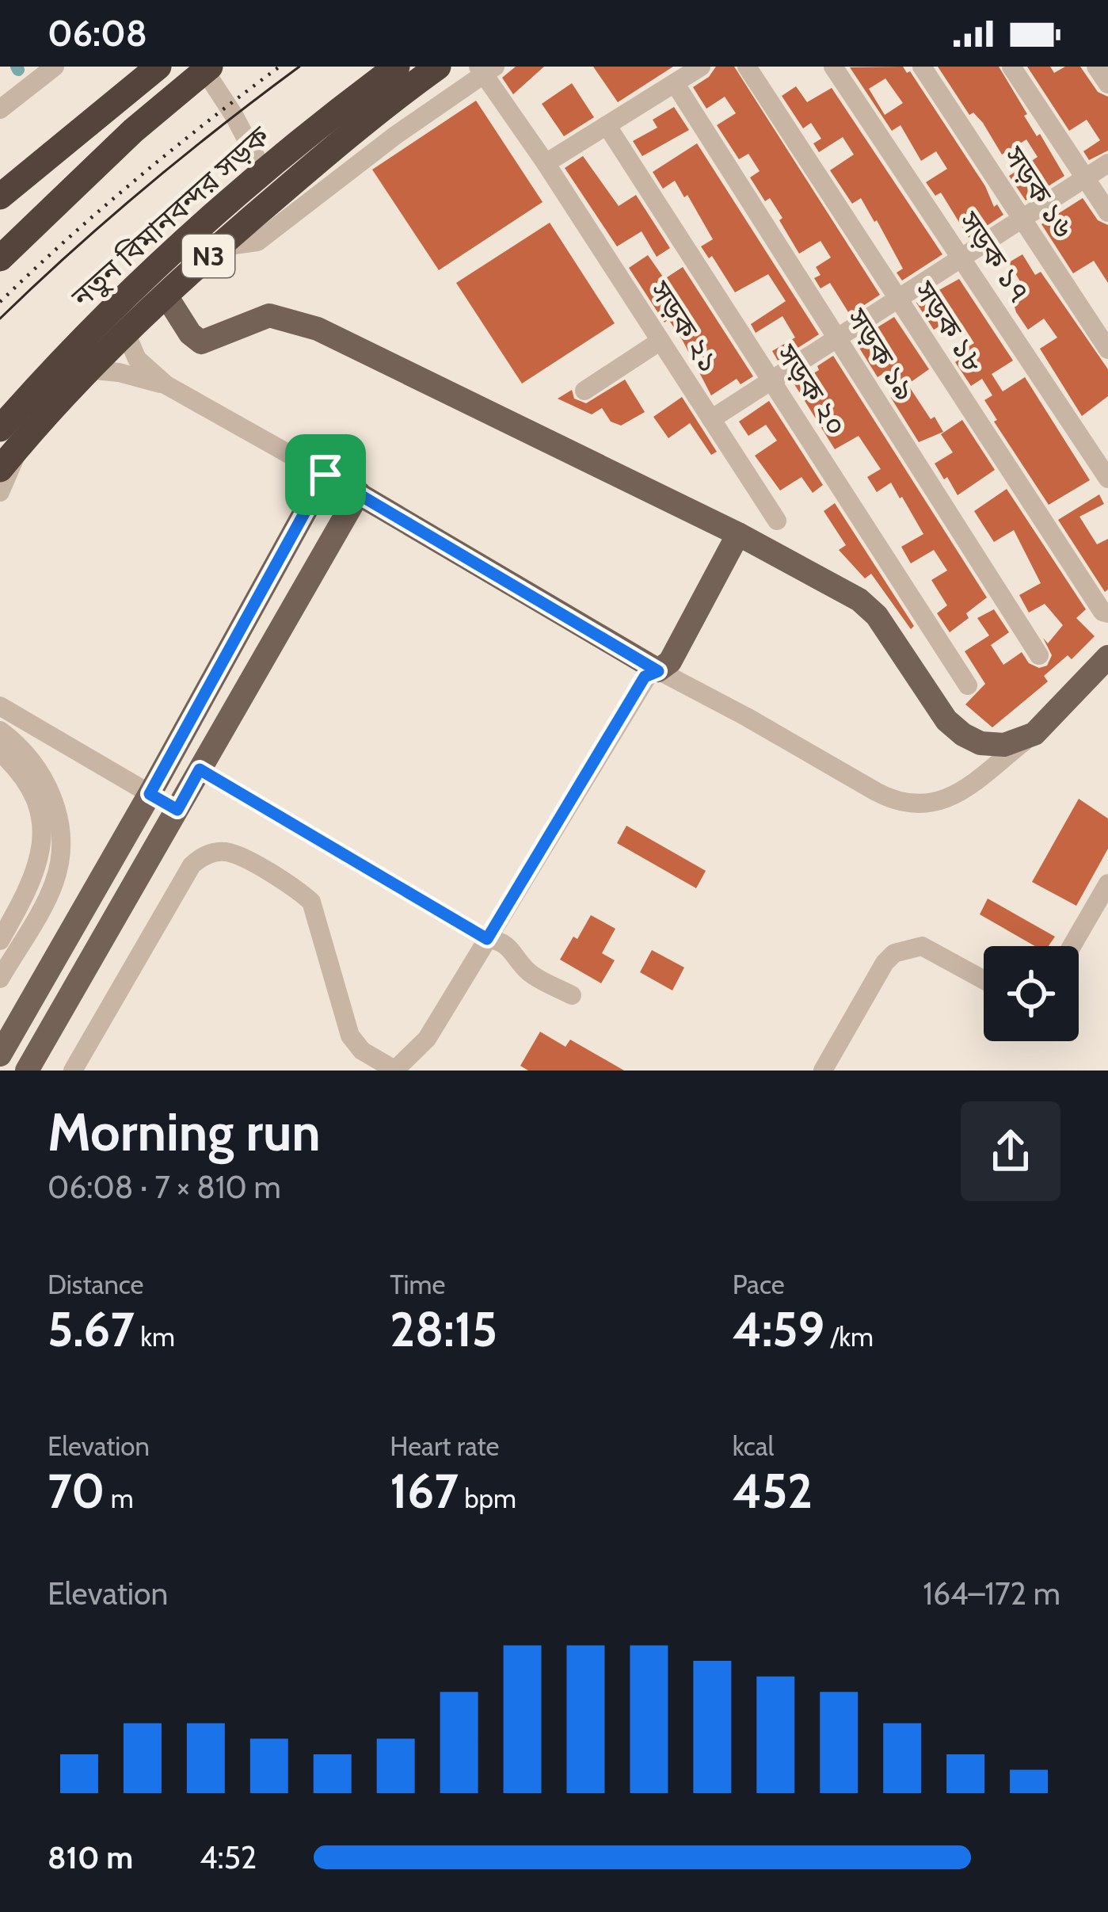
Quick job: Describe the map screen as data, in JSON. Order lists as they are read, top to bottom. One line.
{"streets":{"highway":["নতুন বিমানবন্দর সড়ক","N3"],"street":["সড়ক ১৬","সড়ক ১৭","সড়ক ২১","সড়ক ১৮","সড়ক ১৯","সড়ক ২০"]},"page":{"status":"06:08","heading":["Morning run","06:08 · 7 × 810 m"],"stats":[["Distance","5.67 km"],["Time","28:15"],["Pace","4:59 /km"],["Elevation","70 m"],["Heart rate","167 bpm"],["kcal","452"]],"chart":["Elevation","164–172 m"],"list":[{"name":"810 m","note":"4:52"}]}}
